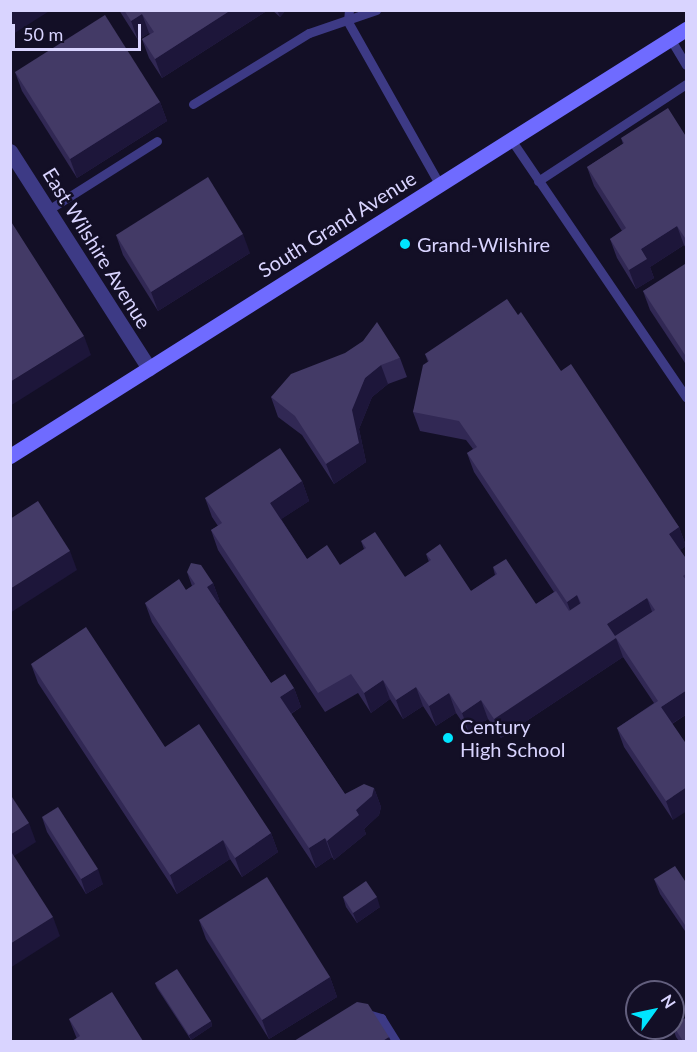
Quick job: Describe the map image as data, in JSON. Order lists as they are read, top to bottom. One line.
{"streets":{"main road":["South Grand Avenue"],"street":["East Wilshire Avenue"]},"crossings":[["South Grand Avenue","East Wilshire Avenue"]],"places":["Grand-Wilshire","Century High School"],"scale_bar":"50 m","north":"top right"}
